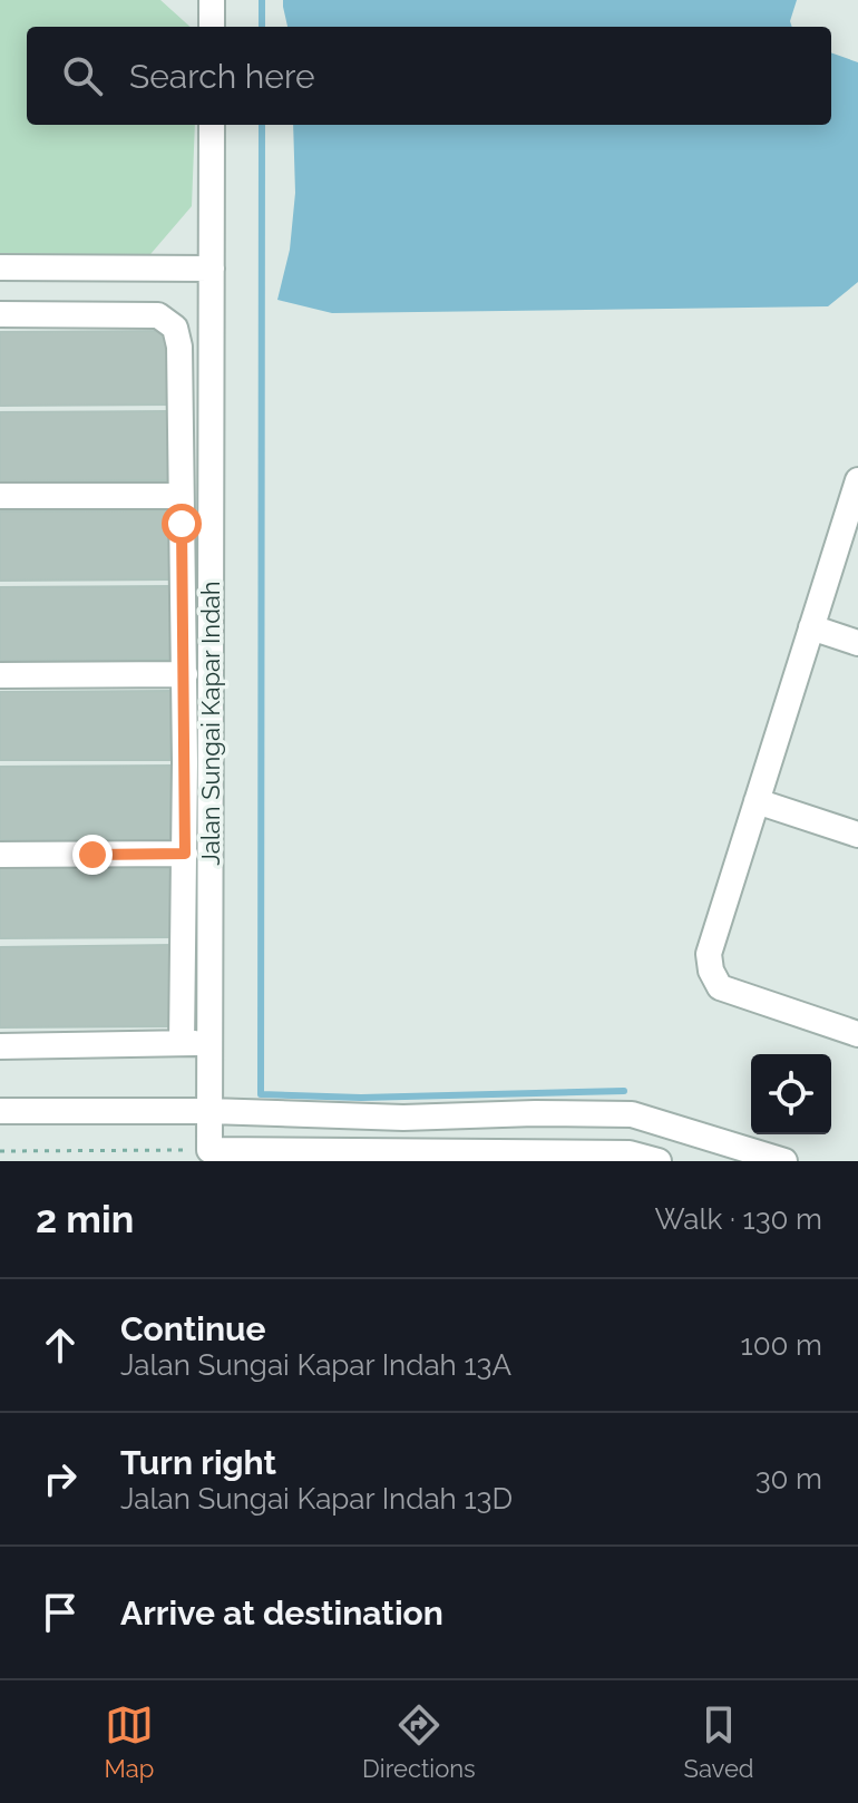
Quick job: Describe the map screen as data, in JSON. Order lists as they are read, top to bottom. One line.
{"streets":{"street":["Jalan Sungai Kapar Indah"]},"page":{"search":"Search here","heading":["2 min","Walk · 130 m"],"list":[["Continue","Jalan Sungai Kapar Indah 13A","100 m"],["Turn right","Jalan Sungai Kapar Indah 13D","30 m"],"Arrive at destination"],"nav":["Map","Directions","Saved"]}}
